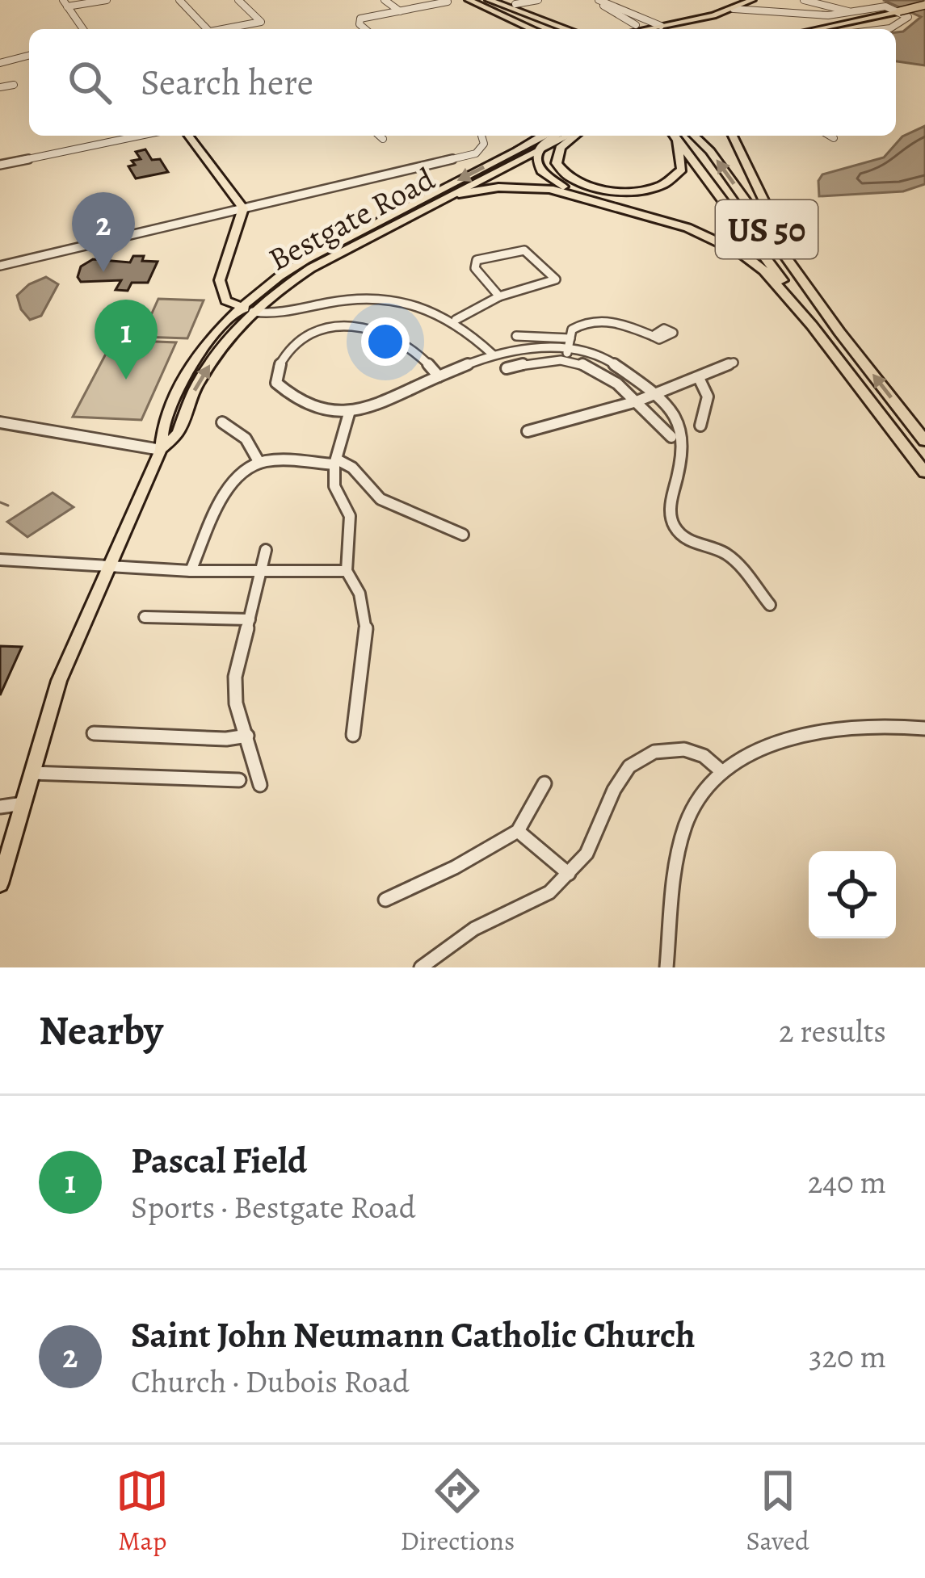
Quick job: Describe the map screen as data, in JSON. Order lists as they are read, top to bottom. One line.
{"streets":{"highway":["US 50"],"main road":["Bestgate Road"]},"page":{"search":"Search here","pins":["2","1"],"heading":["Nearby","2 results"],"list":[{"mark":"1","name":"Pascal Field","note":"Sports · Bestgate Road","value":"240 m"},{"mark":"2","name":"Saint John Neumann Catholic Church","note":"Church · Dubois Road","value":"320 m"}],"nav":["Map","Directions","Saved"]}}
